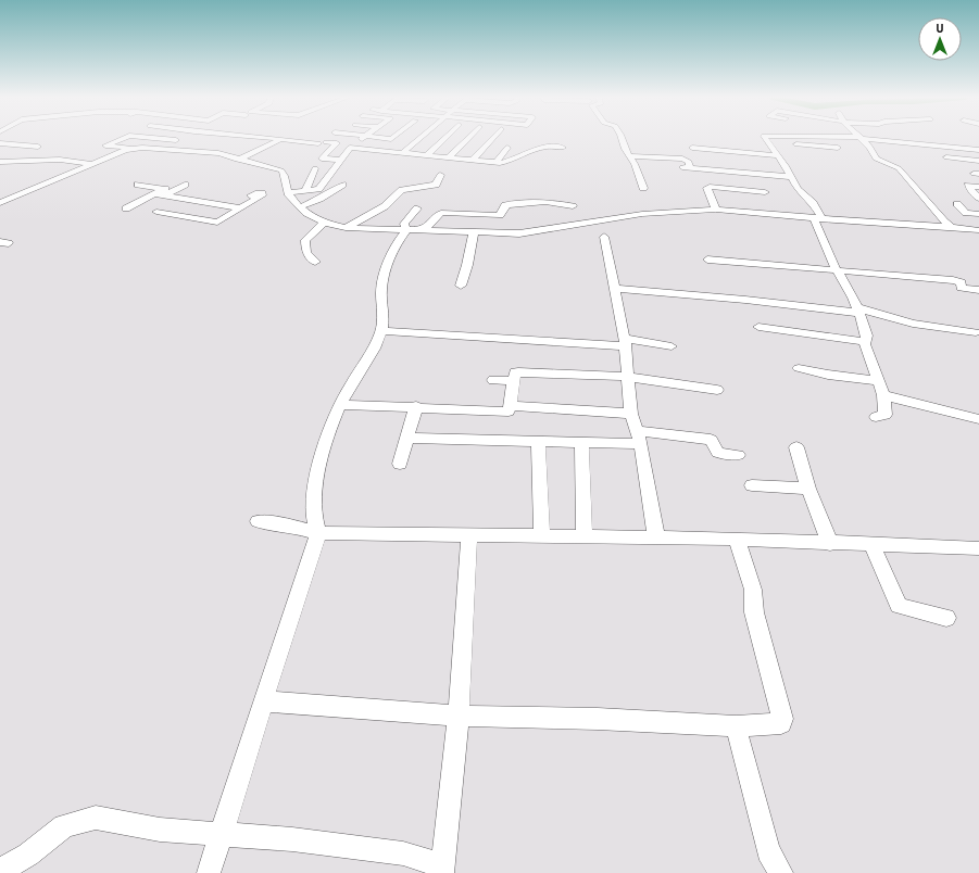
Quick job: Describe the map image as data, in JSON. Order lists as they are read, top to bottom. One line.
{"north":"top"}
